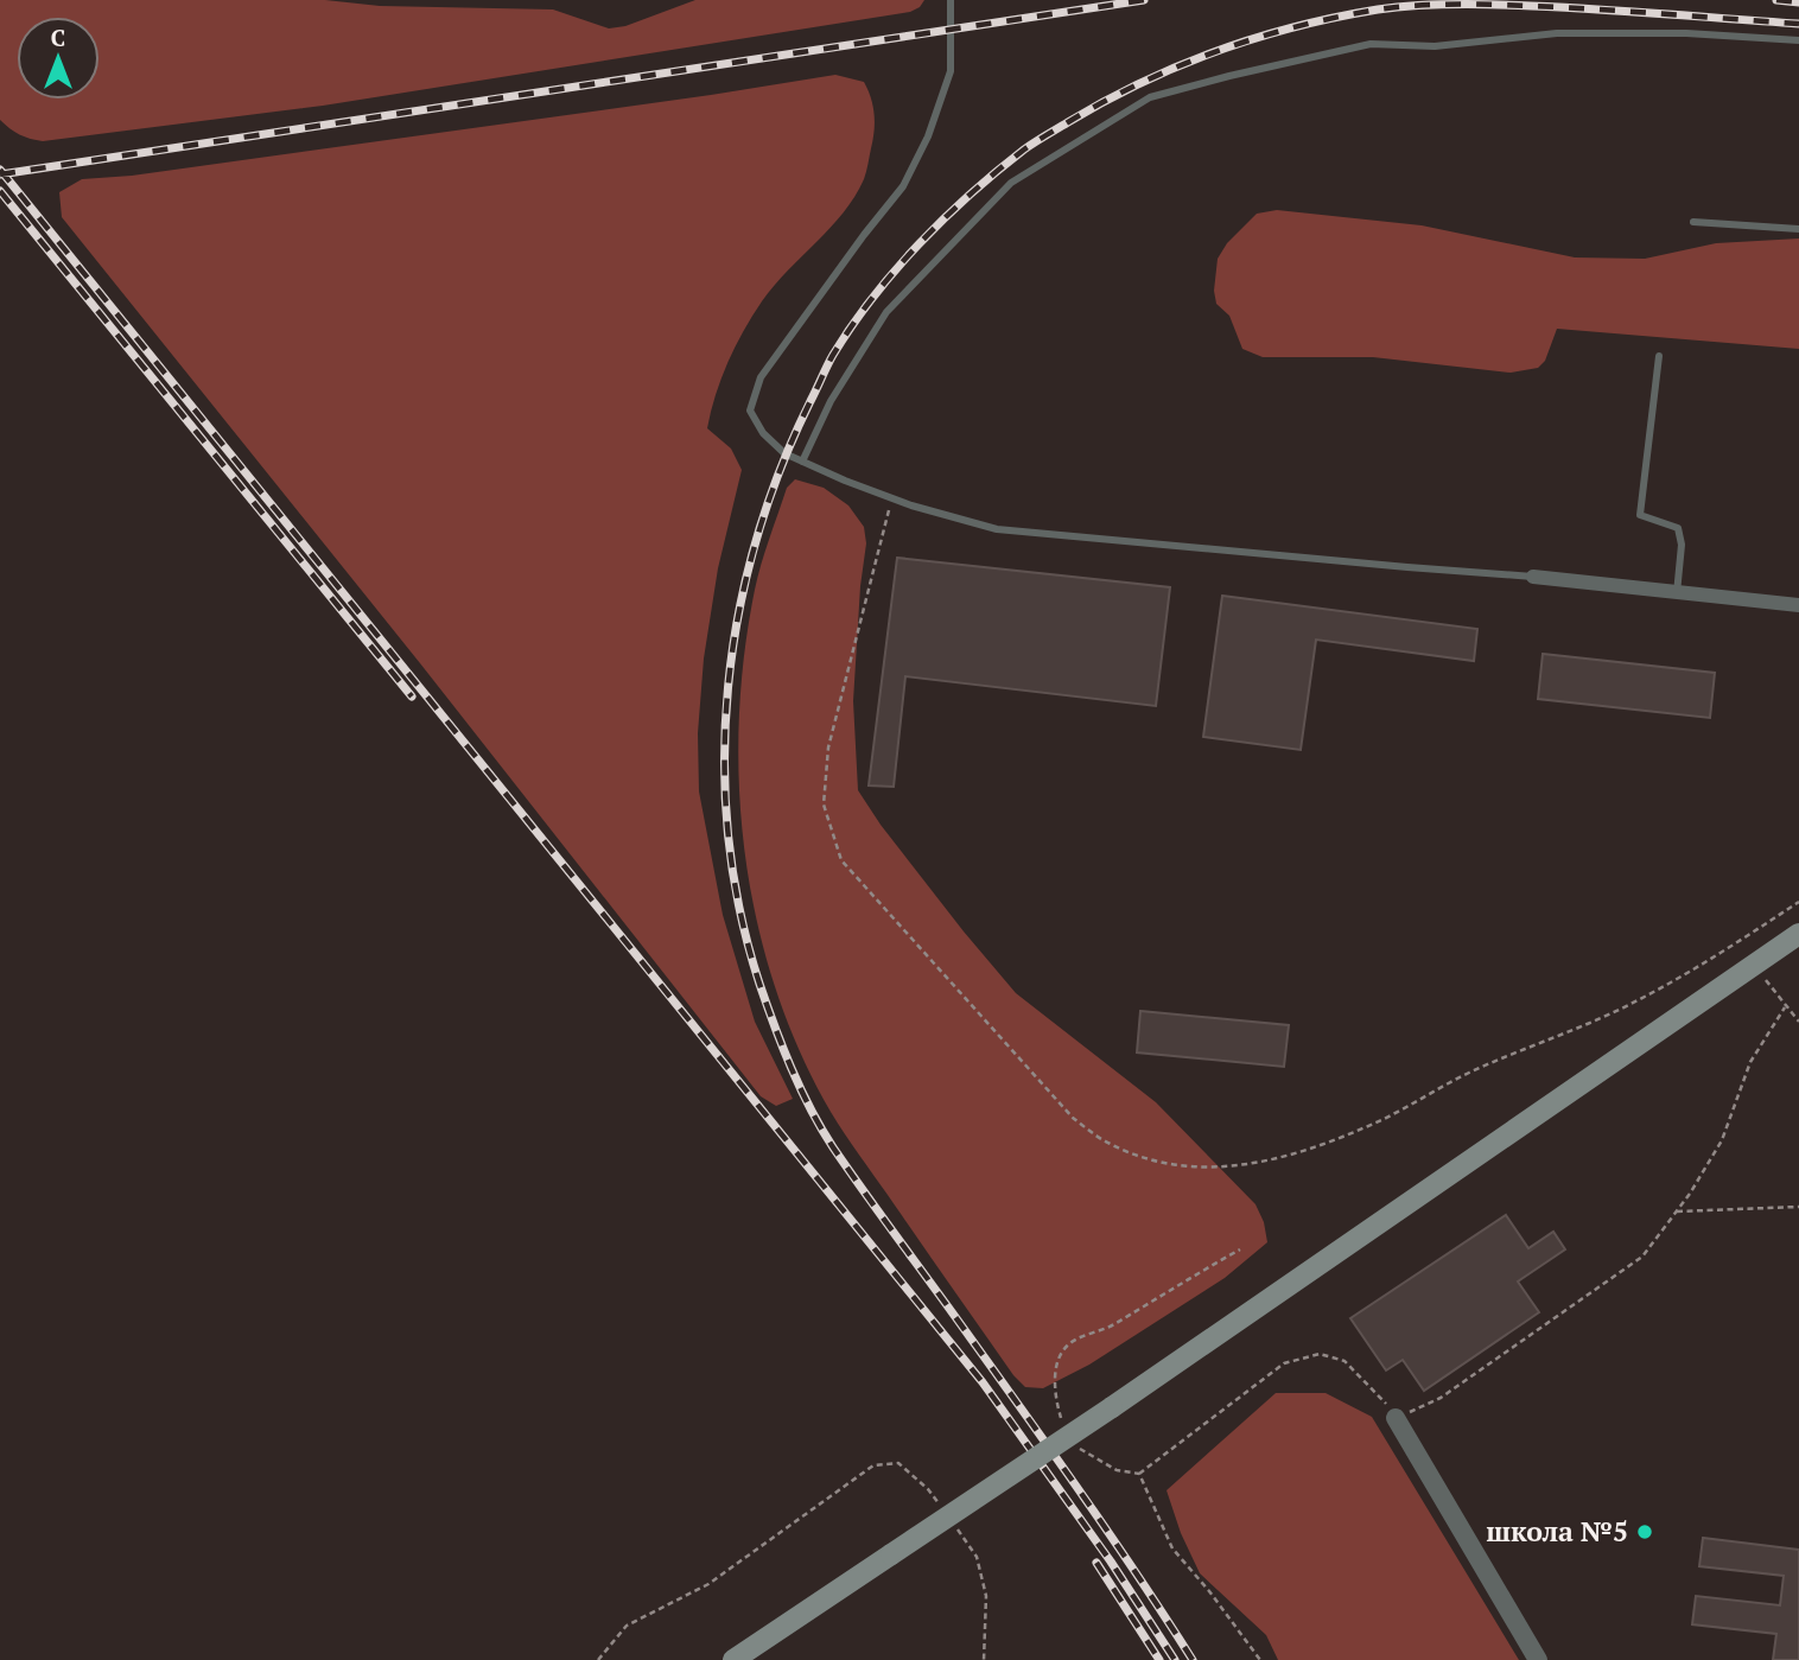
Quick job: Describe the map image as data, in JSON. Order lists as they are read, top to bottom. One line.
{"places":["школа №5"],"north":"top"}
